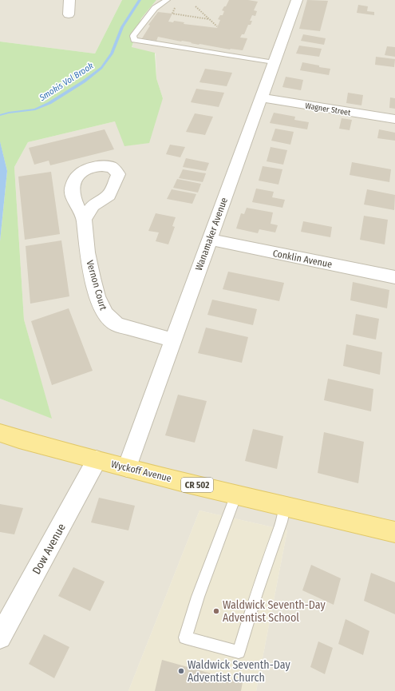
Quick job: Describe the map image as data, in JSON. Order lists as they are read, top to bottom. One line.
{"streets":{"main road":["Wyckoff Avenue","CR 502"],"street":["Wagner Street","Wanamaker Avenue","Conklin Avenue","Vernon Court","Dow Avenue"]},"crossings":[["Wagner Street","Wanamaker Avenue"],["Wanamaker Avenue","Conklin Avenue"],["Wanamaker Avenue","Vernon Court"],["Wanamaker Avenue","Wyckoff Avenue"],["Wyckoff Avenue","Dow Avenue"]],"water":["Smokis Vol Brook"],"places":["Waldwick Seventh-Day Adventist School","Waldwick Seventh-Day Adventist Church"]}
